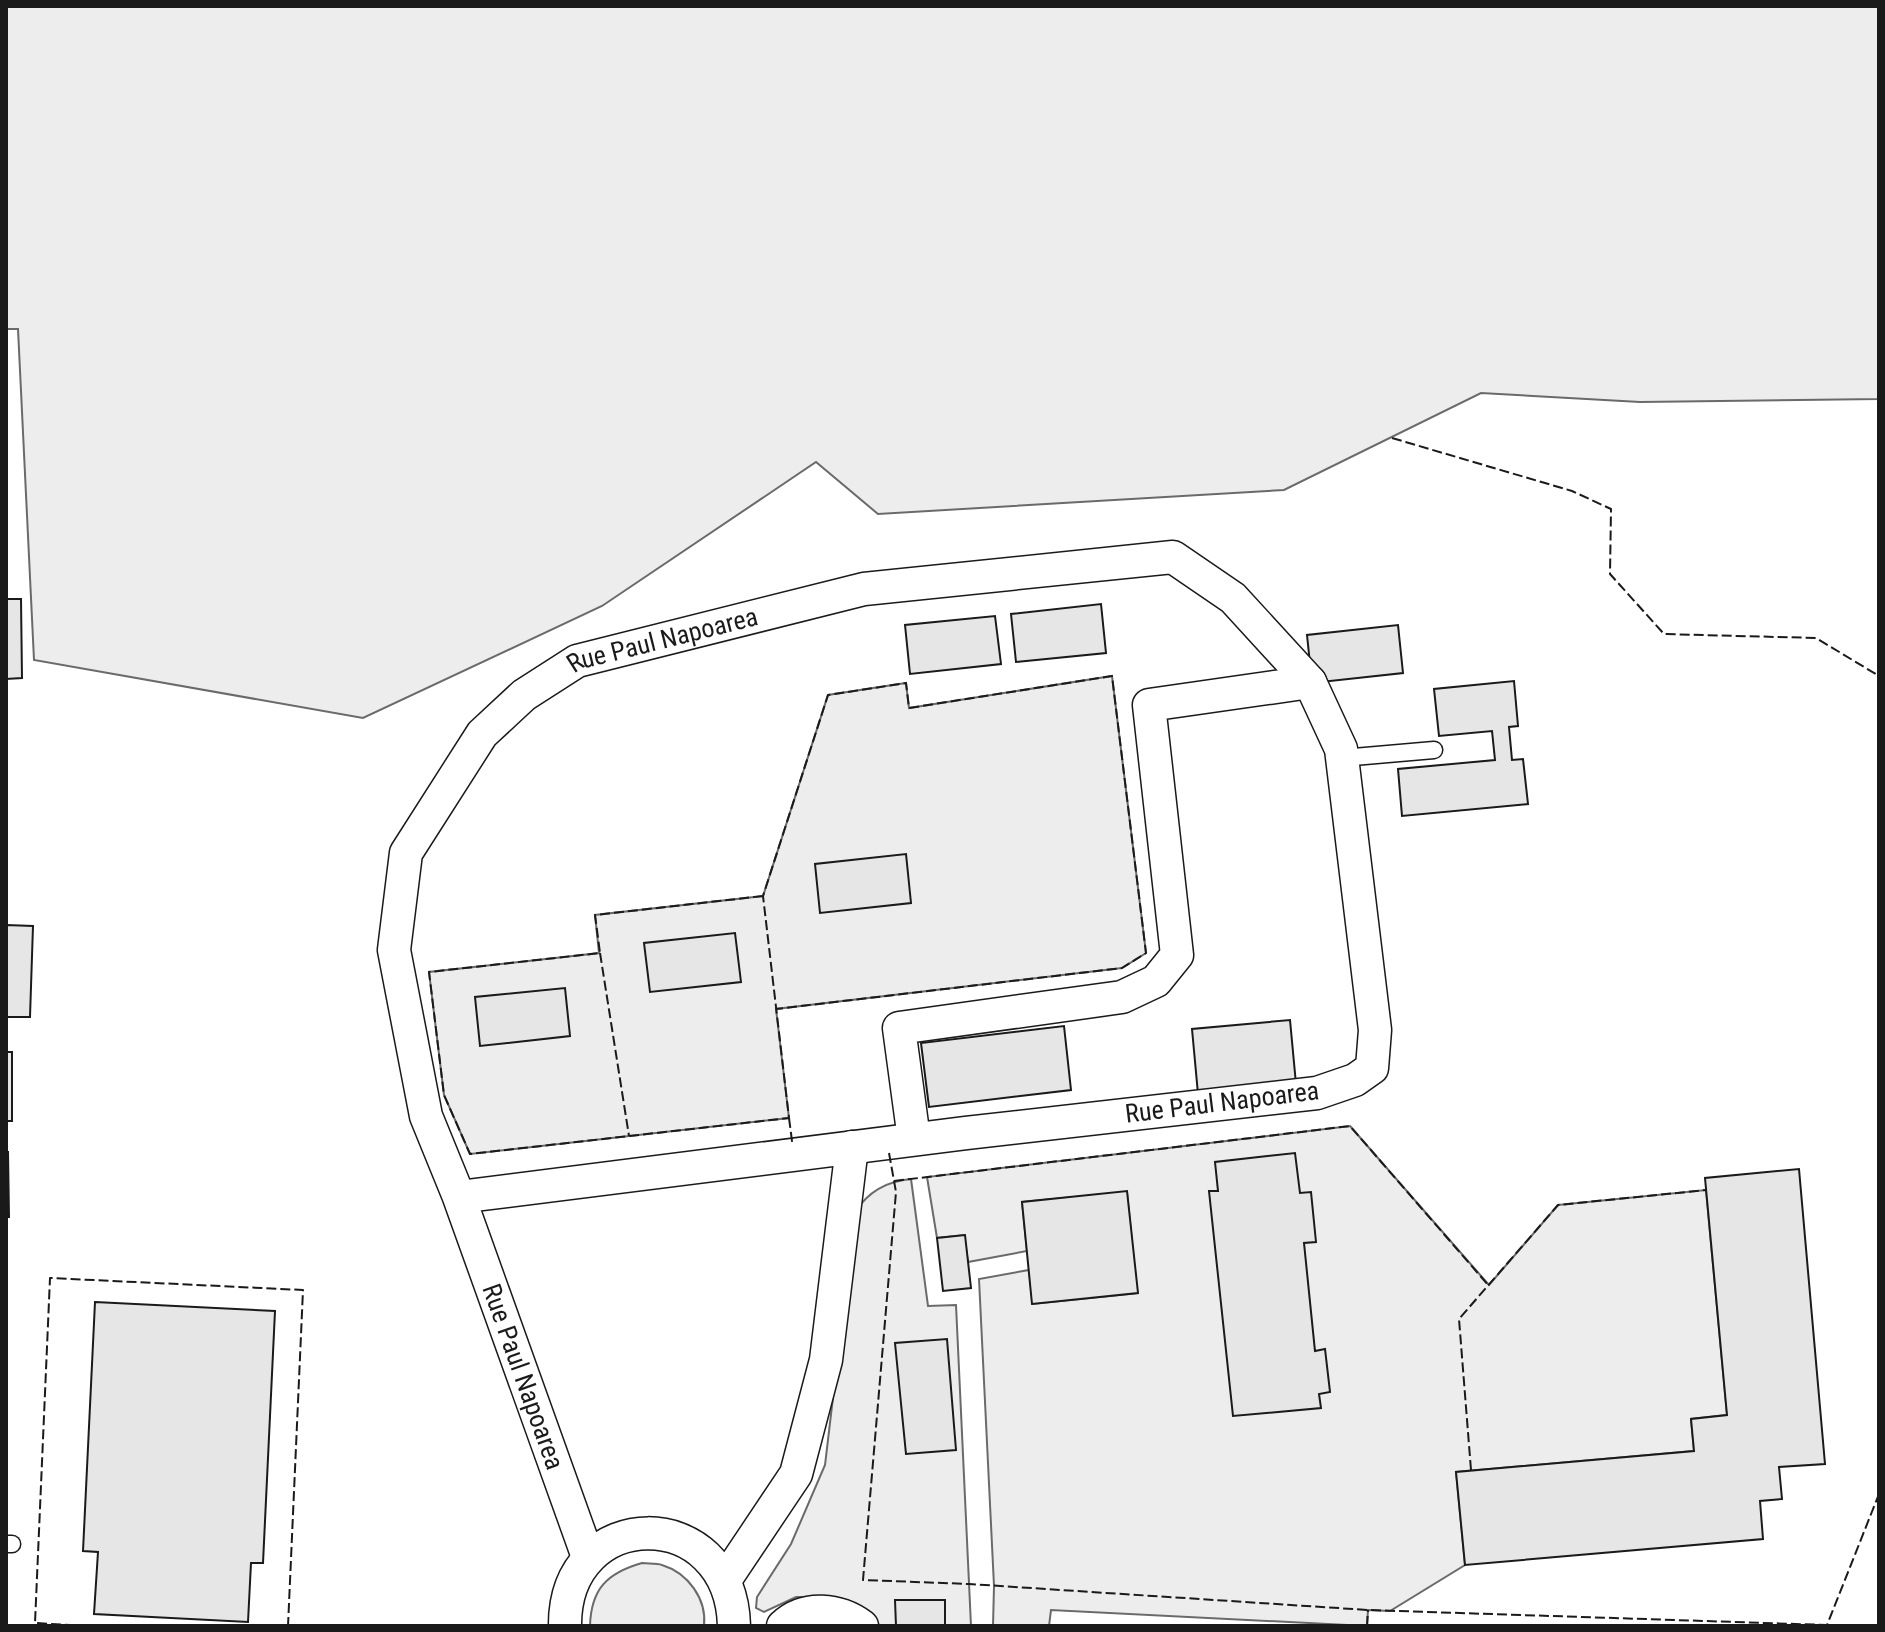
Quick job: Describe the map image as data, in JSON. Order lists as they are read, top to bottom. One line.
{"streets":{"street":["Rue Paul Napoarea"]}}
